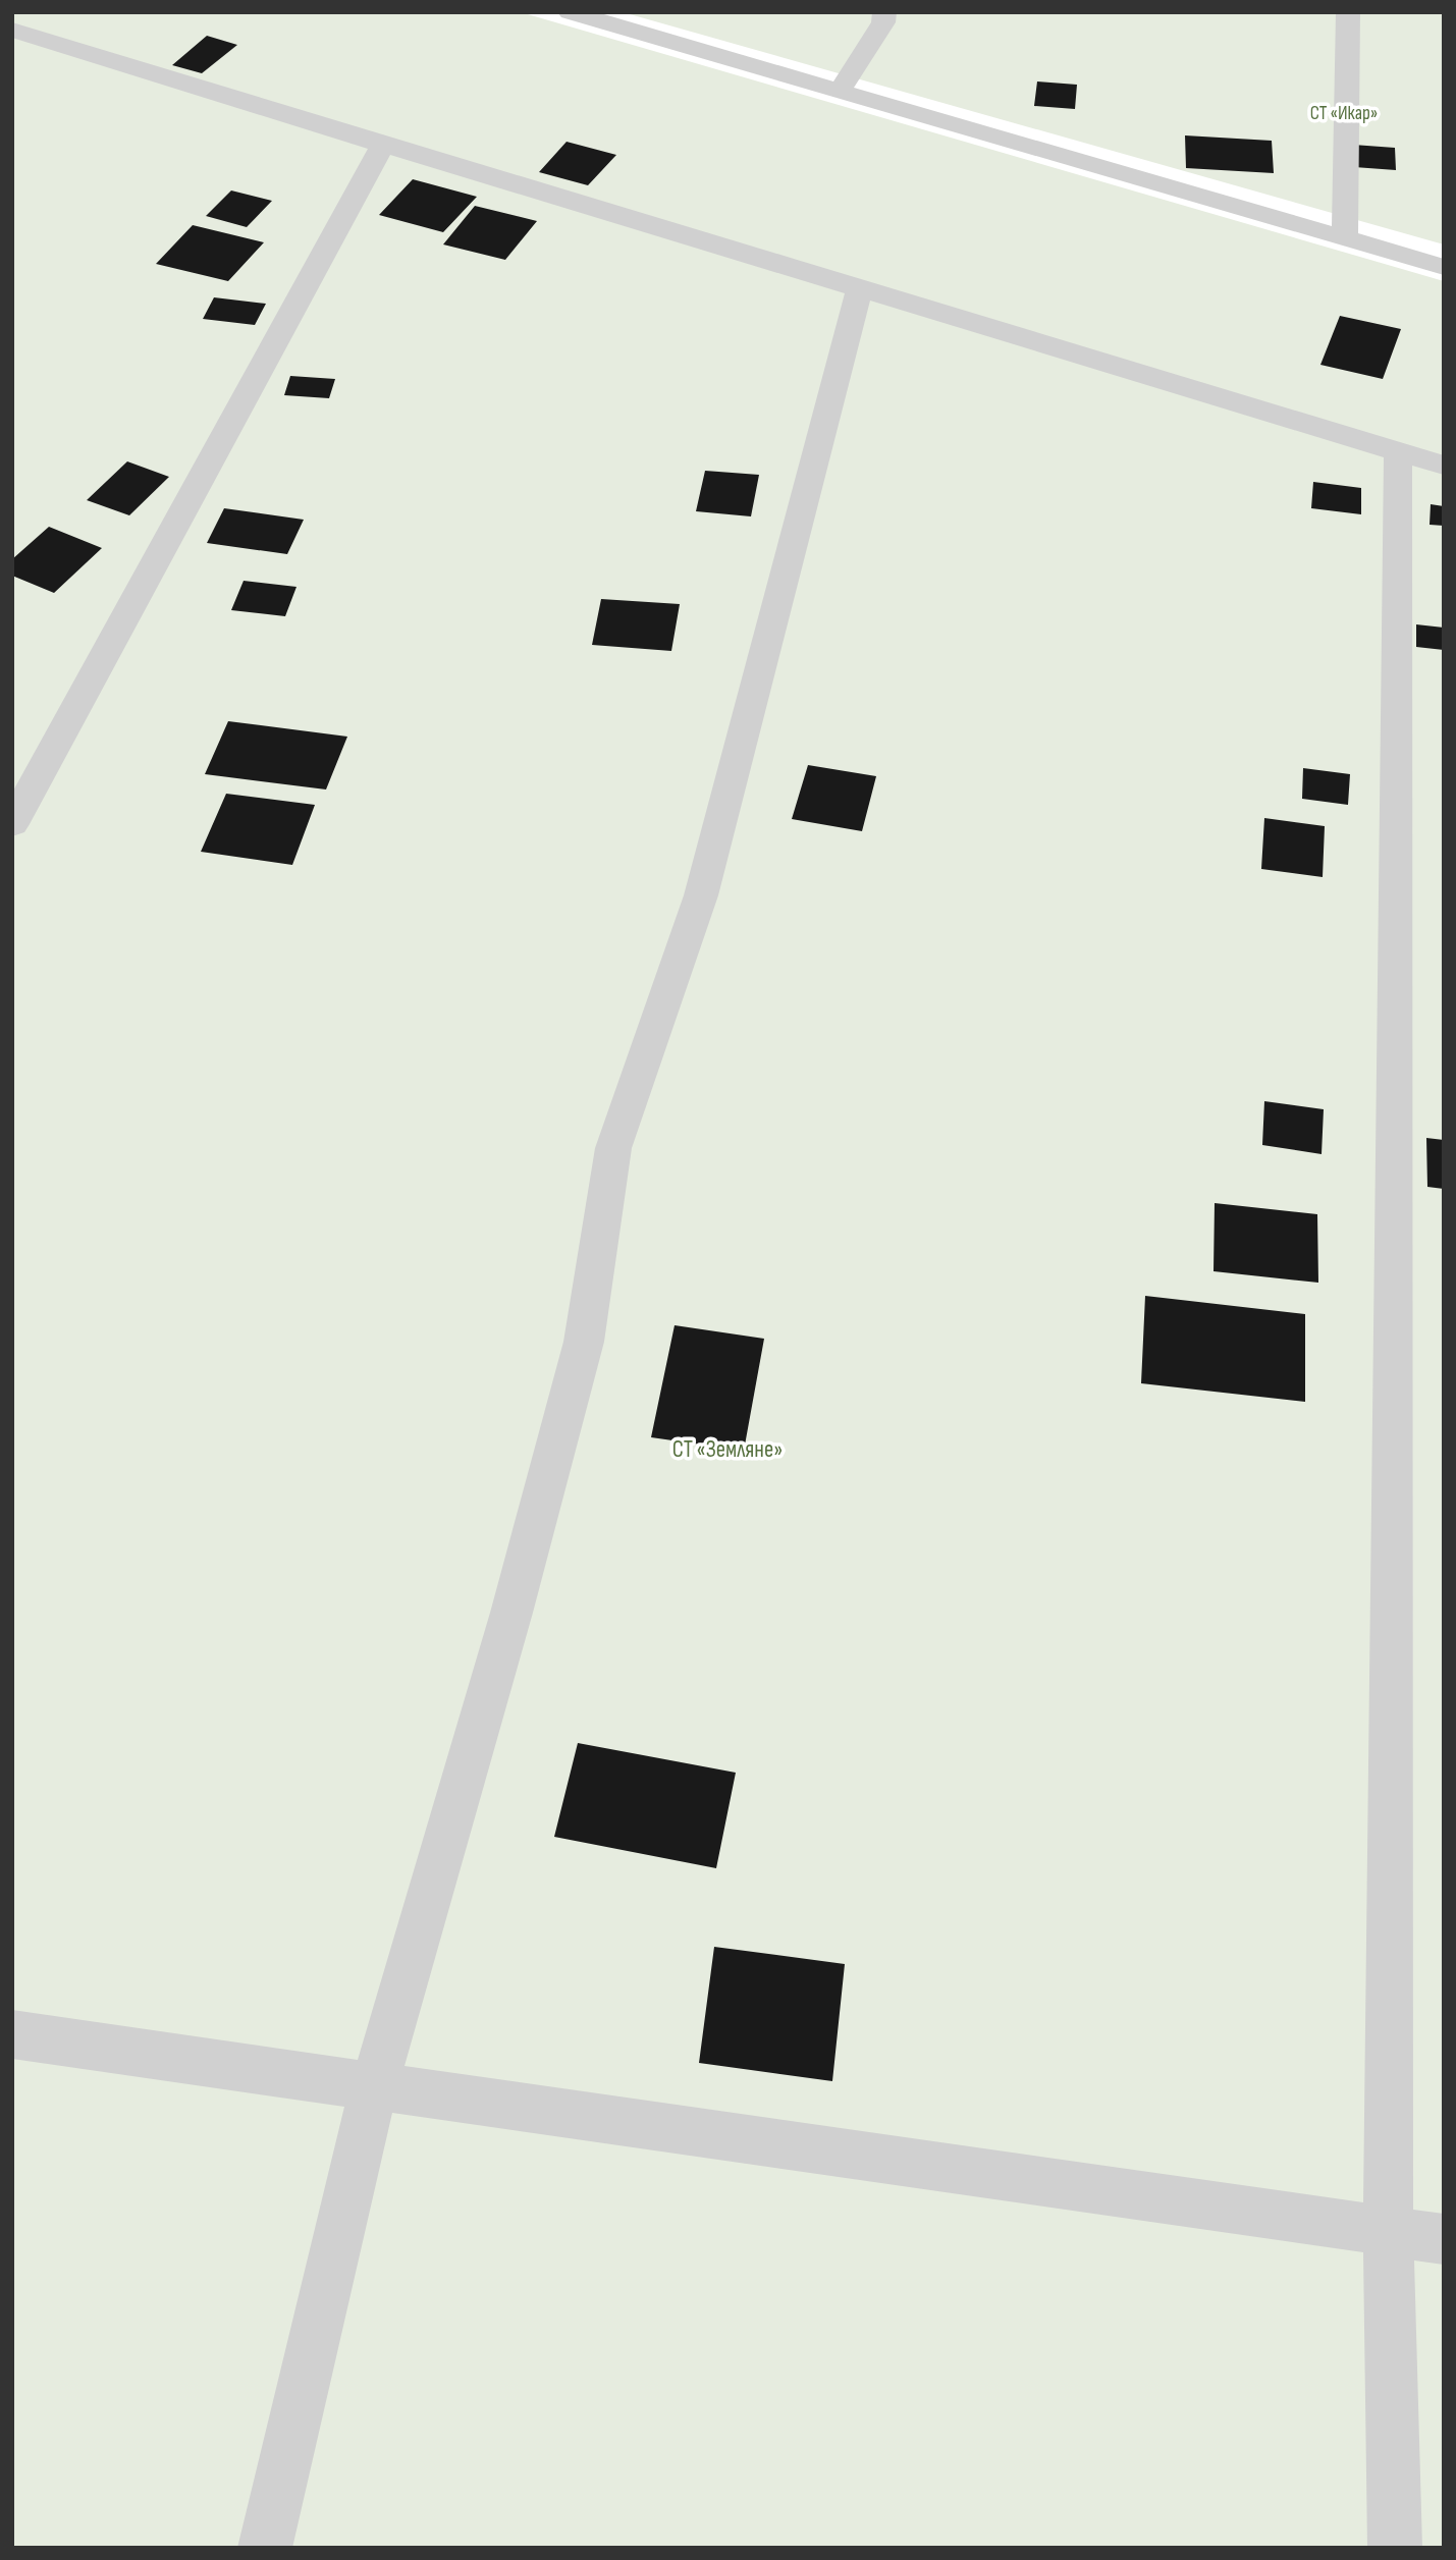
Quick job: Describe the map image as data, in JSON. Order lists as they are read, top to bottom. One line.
{"parks":["СТ «Икар»","СТ «Земляне»"]}
